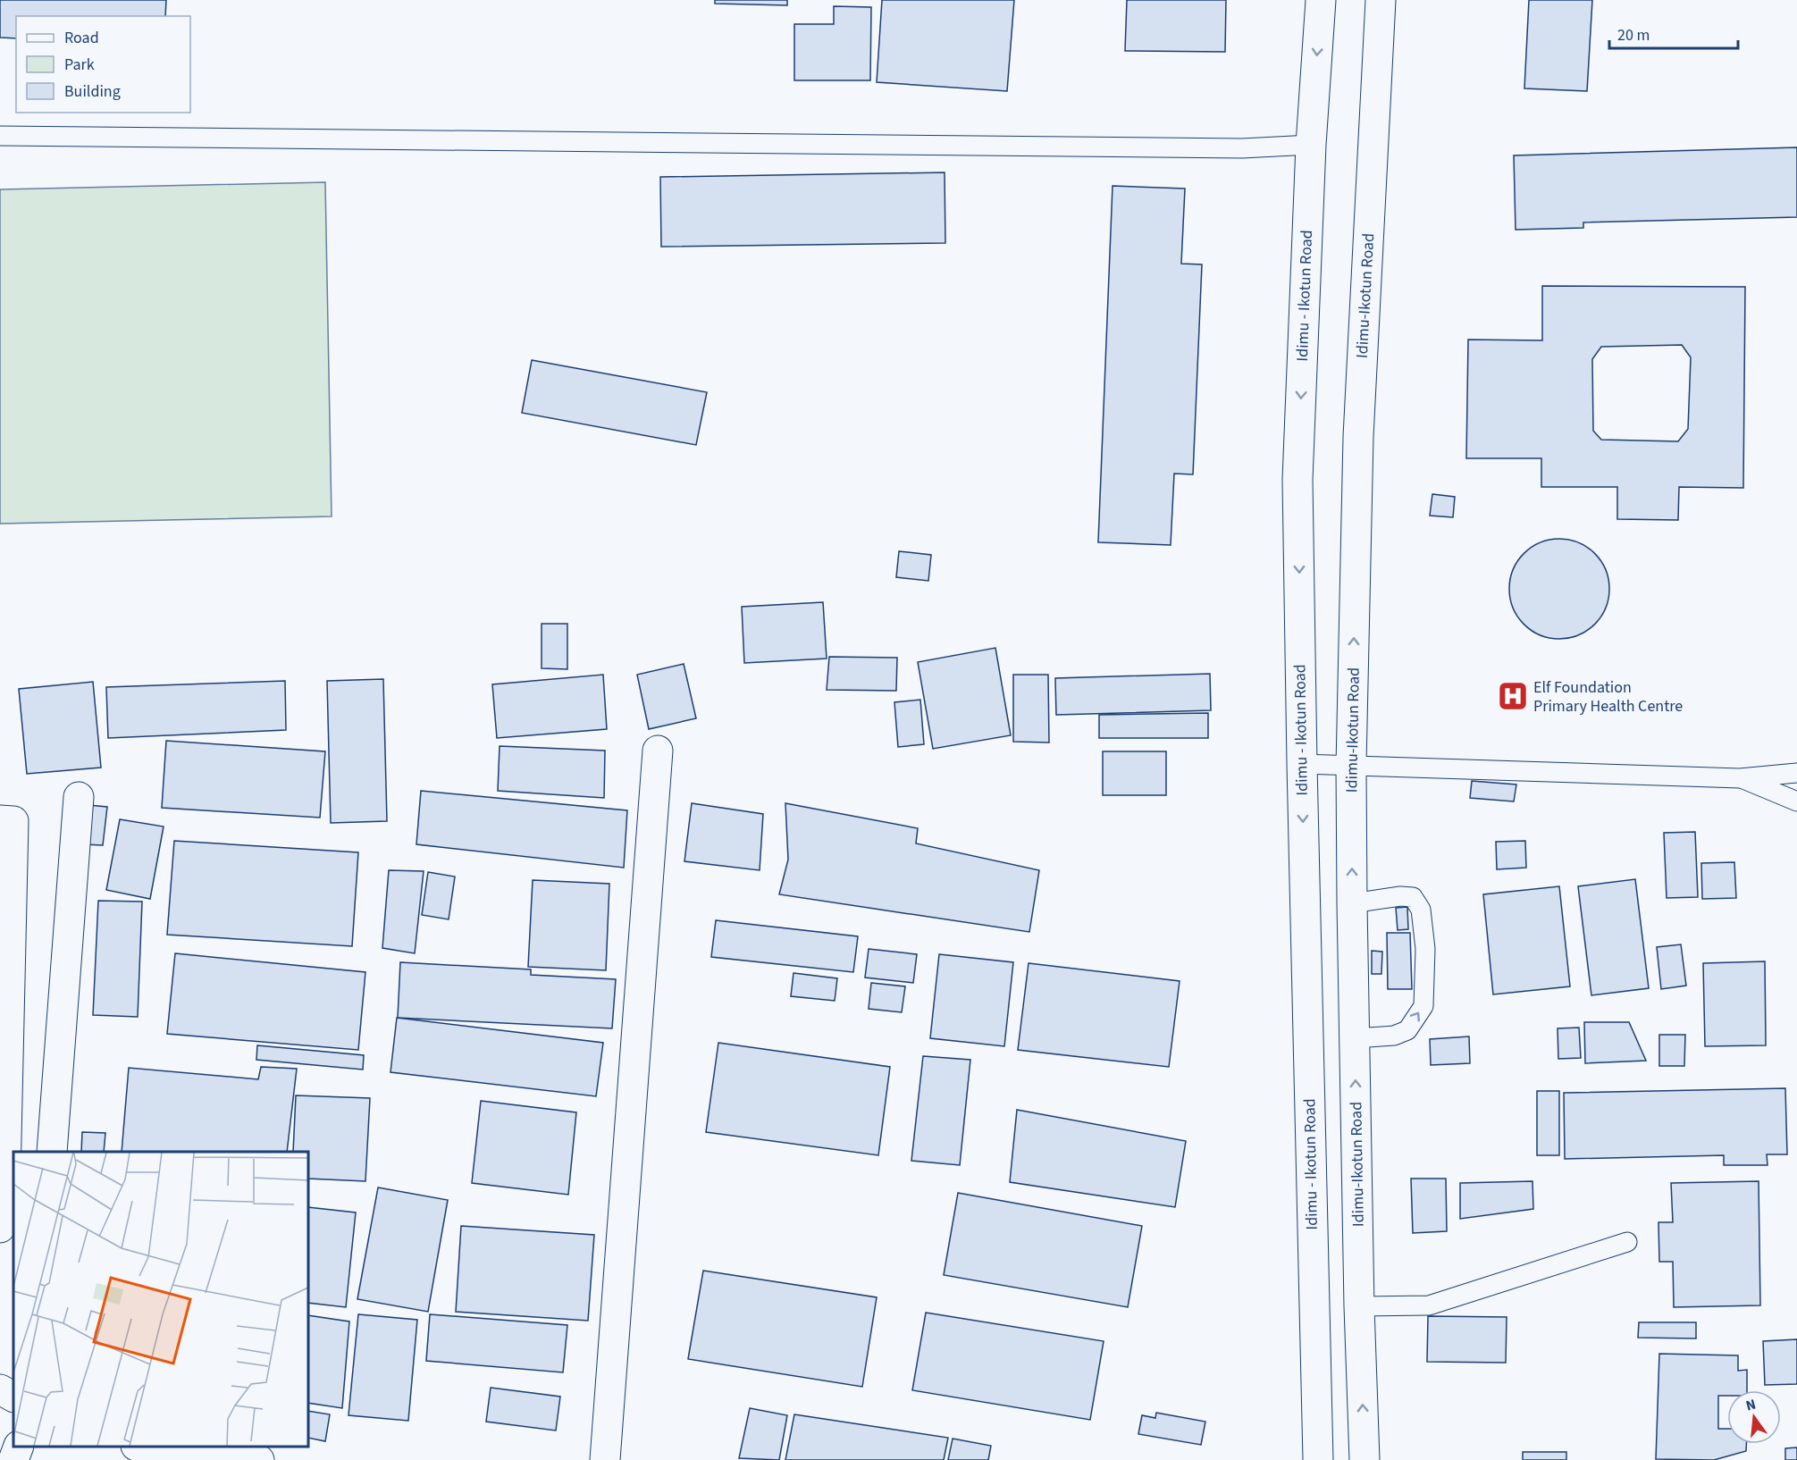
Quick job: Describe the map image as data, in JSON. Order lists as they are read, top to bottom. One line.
{"streets":{"main road":["Idimu - Ikotun Road","Idimu-Ikotun Road"]},"one_way":["Idimu - Ikotun Road","Idimu-Ikotun Road"],"places":{"hospital":["Elf Foundation Primary Health Centre"]},"legend":["Road","Park","Building"],"scale_bar":"20 m","north":"top"}
